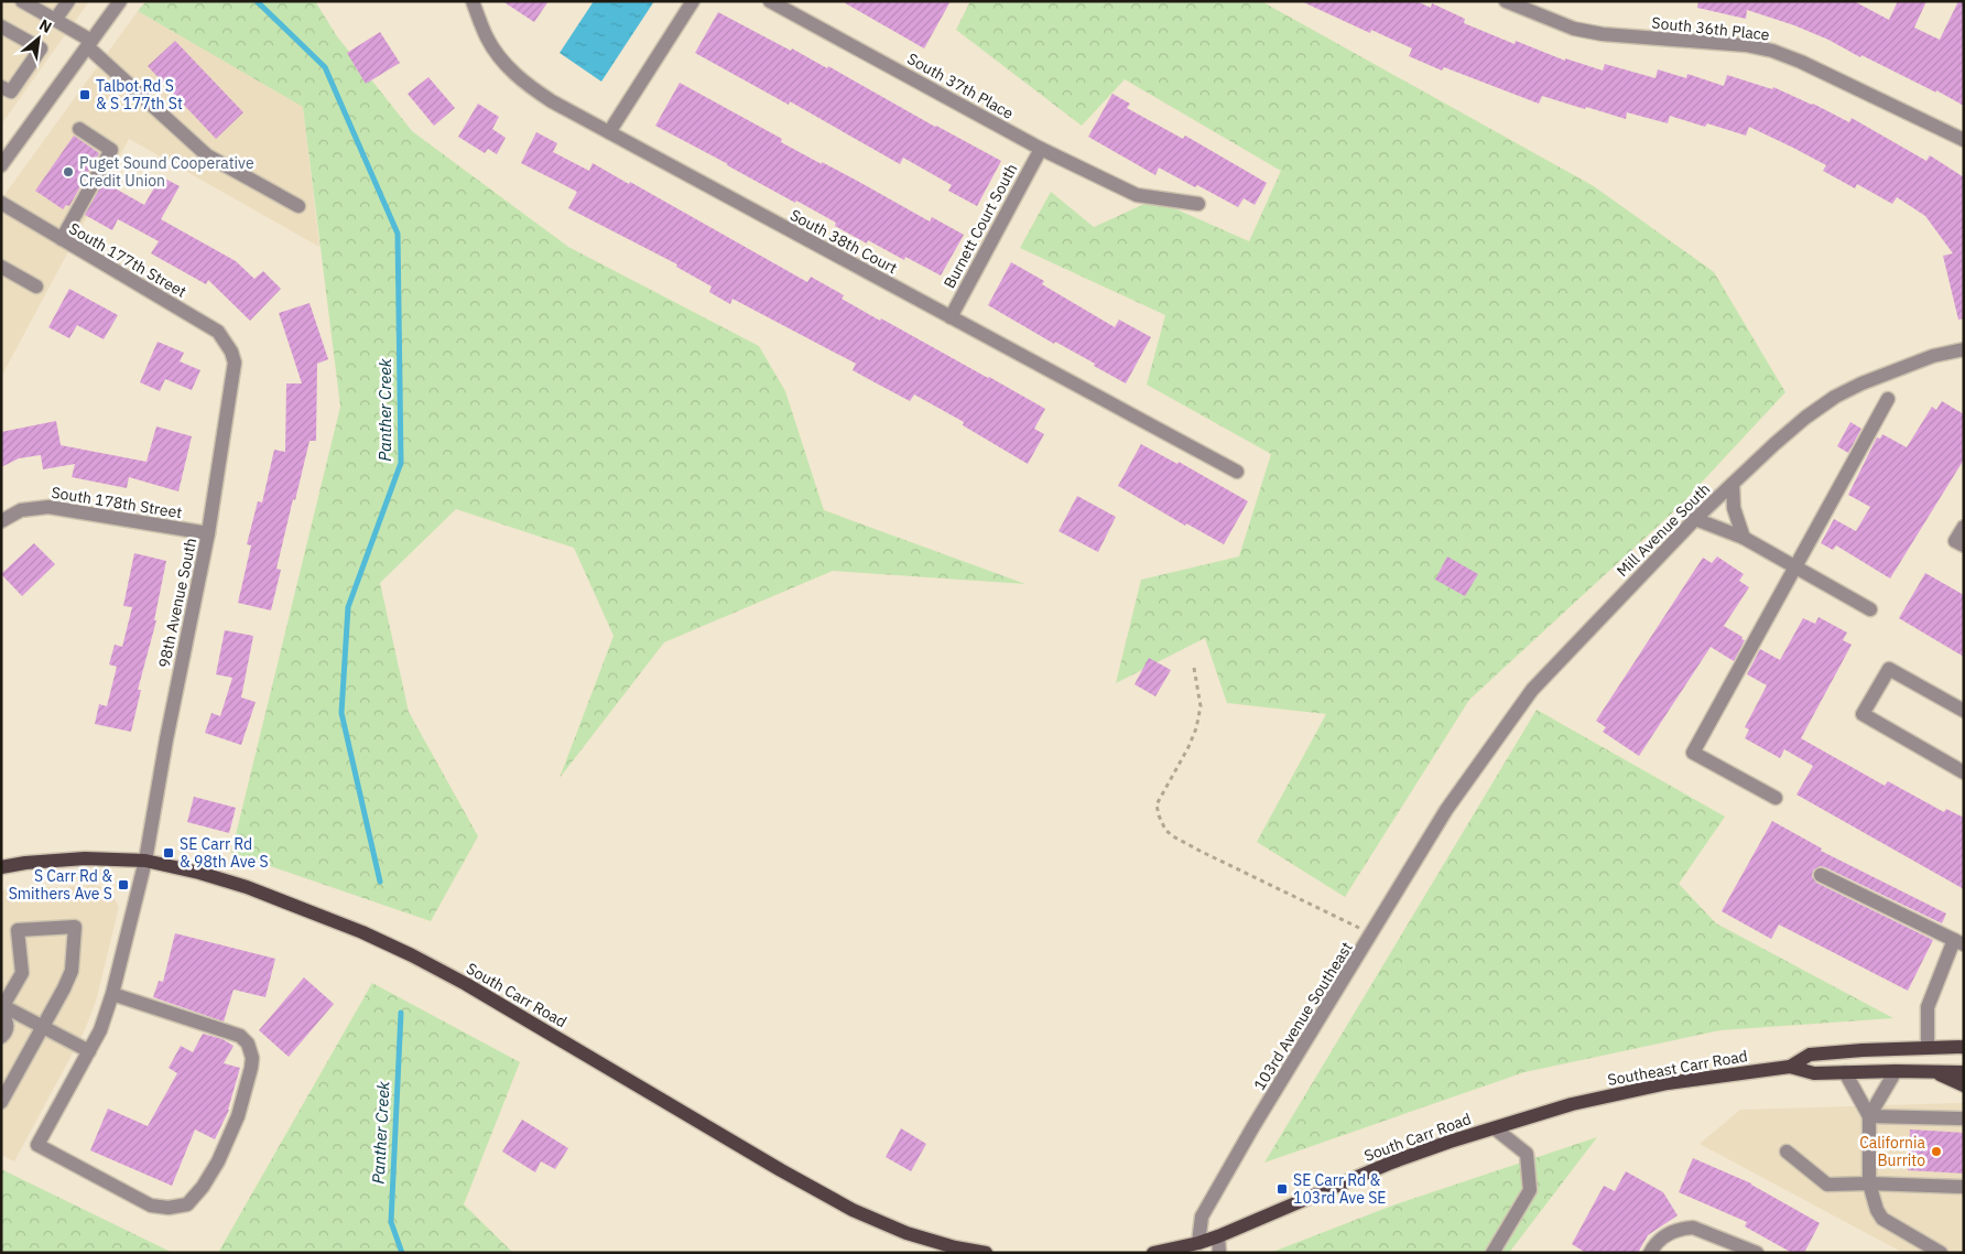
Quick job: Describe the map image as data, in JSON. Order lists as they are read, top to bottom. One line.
{"streets":{"main road":["South Carr Road","Southeast Carr Road"],"street":["South 36th Place","South 37th Place","Burnett Court South","South 38th Court","South 177th Street","South 178th Street","Mill Avenue South","98th Avenue South","103rd Avenue Southeast"]},"crossings":[["South 37th Place","Burnett Court South"],["Burnett Court South","South 38th Court"],["South 177th Street","98th Avenue South"],["South 178th Street","98th Avenue South"],["Mill Avenue South","103rd Avenue Southeast"],["98th Avenue South","South Carr Road"],["South Carr Road","103rd Avenue Southeast"],["South Carr Road","Southeast Carr Road"]],"water":["Panther Creek"],"places":{"transit":["Talbot Rd S & S 177th St","SE Carr Rd & 98th Ave S","S Carr Rd & Smithers Ave S","SE Carr Rd & 103rd Ave SE"],"other":["Puget Sound Cooperative Credit Union","California Burrito"]},"north":"top right"}
